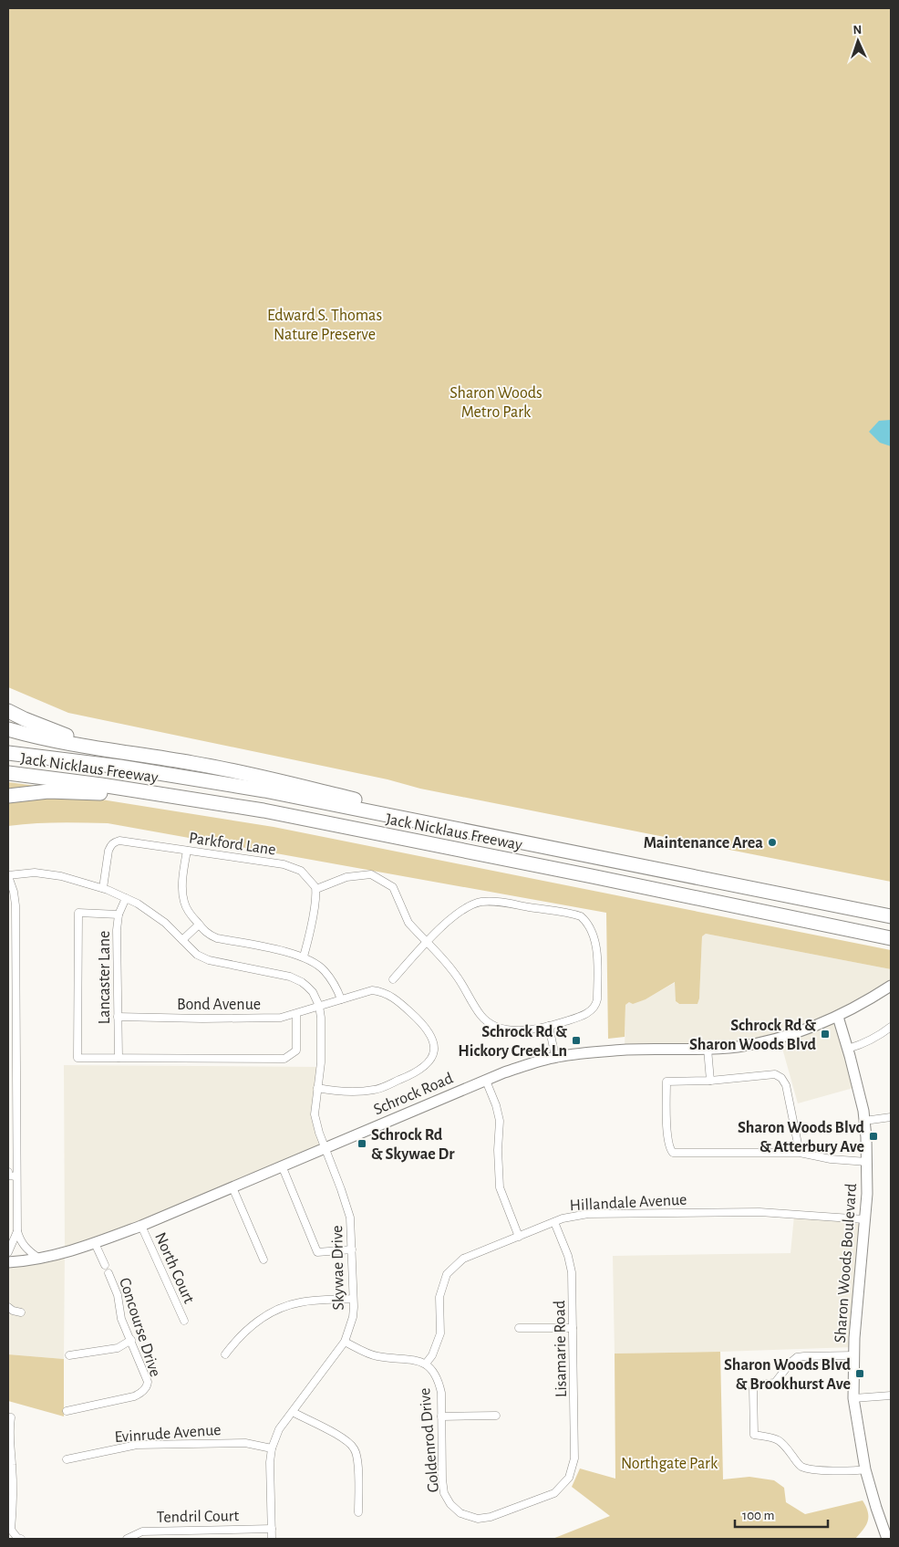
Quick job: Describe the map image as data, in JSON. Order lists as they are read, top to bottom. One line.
{"streets":{"highway":["Jack Nicklaus Freeway"],"main road":["Schrock Road","Sharon Woods Boulevard"],"street":["Parkford Lane","Lancaster Lane","Bond Avenue","Hillandale Avenue","North Court","Skywae Drive","Concourse Drive","Lisamarie Road","Evinrude Avenue","Goldenrod Drive","Tendril Court"]},"crossings":[["Lancaster Lane","Bond Avenue"],["Bond Avenue","Skywae Drive"],["Schrock Road","Sharon Woods Boulevard"],["Schrock Road","North Court"],["Schrock Road","Skywae Drive"],["Schrock Road","Concourse Drive"],["Hillandale Avenue","Sharon Woods Boulevard"],["Hillandale Avenue","Lisamarie Road"],["Hillandale Avenue","Goldenrod Drive"],["Skywae Drive","Evinrude Avenue"],["Skywae Drive","Tendril Court"],["Lisamarie Road","Goldenrod Drive"]],"parks":["Edward S. Thomas Nature Preserve","Sharon Woods Metro Park","Northgate Park"],"places":{"other":["Maintenance Area"],"transit":["Schrock Rd & Sharon Woods Blvd","Schrock Rd & Hickory Creek Ln","Sharon Woods Blvd & Atterbury Ave","Schrock Rd & Skywae Dr","Sharon Woods Blvd & Brookhurst Ave"]},"scale_bar":"100 m","north":"top"}
